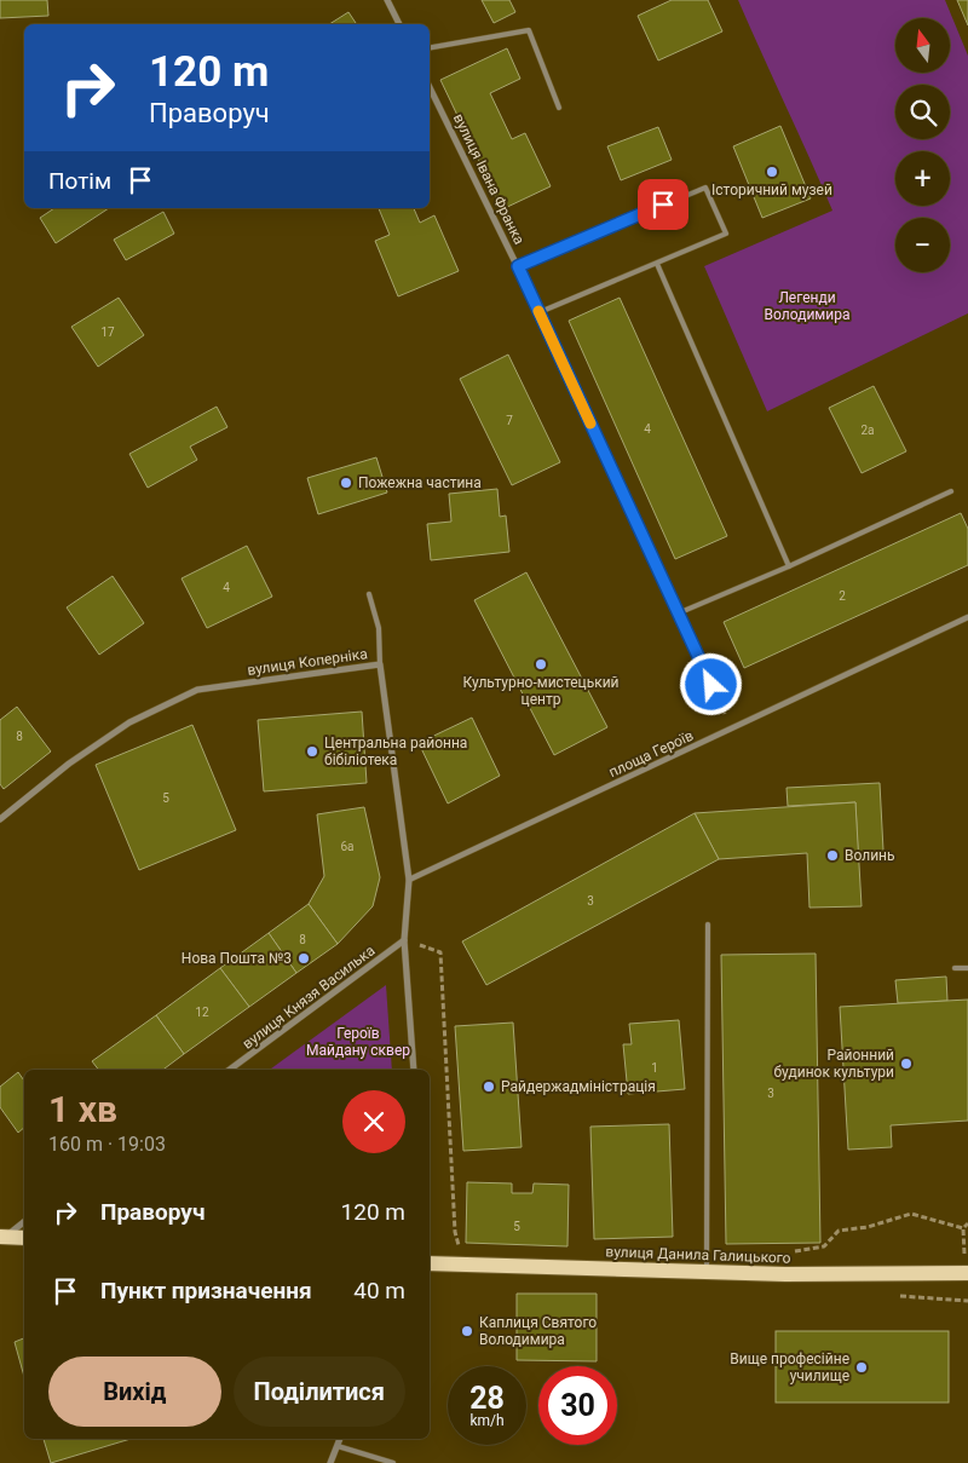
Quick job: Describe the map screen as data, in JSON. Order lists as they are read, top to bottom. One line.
{"streets":{"main road":["вулиця Данила Галицького"],"street":["вулиця Івана Франка","вулиця Коперніка","площа Героїв","вулиця Князя Василька"]},"crossings":[["вулиця Коперніка","площа Героїв"],["вулиця Коперніка","вулиця Князя Василька"]],"parks":["Легенди Володимира","Героїв Майдану сквер"],"places":["Історичний музей","Пожежна частина","Культурно-мистецький центр","Центральна районна бібіліотека","Волинь","Нова Пошта №3","Районний будинок культури","Райдержадміністрація","Каплиця Святого Володимира","Вище професійне училище"],"house_numbers":["17","7","4","2а","4","2","8","5","6а","3","8","12","1","3","5"],"north":"top","page":{"map_buttons":["+","−"],"turn":["120 m","Праворуч"],"then":"Потім","heading":["1 хв","160 m · 19:03"],"list":[{"name":"Праворуч","value":"120 m"},{"name":"Пункт призначення","value":"40 m"}],"buttons":["Вихід","Поділитися"],"speed":"28 km/h","limit":"30"}}
